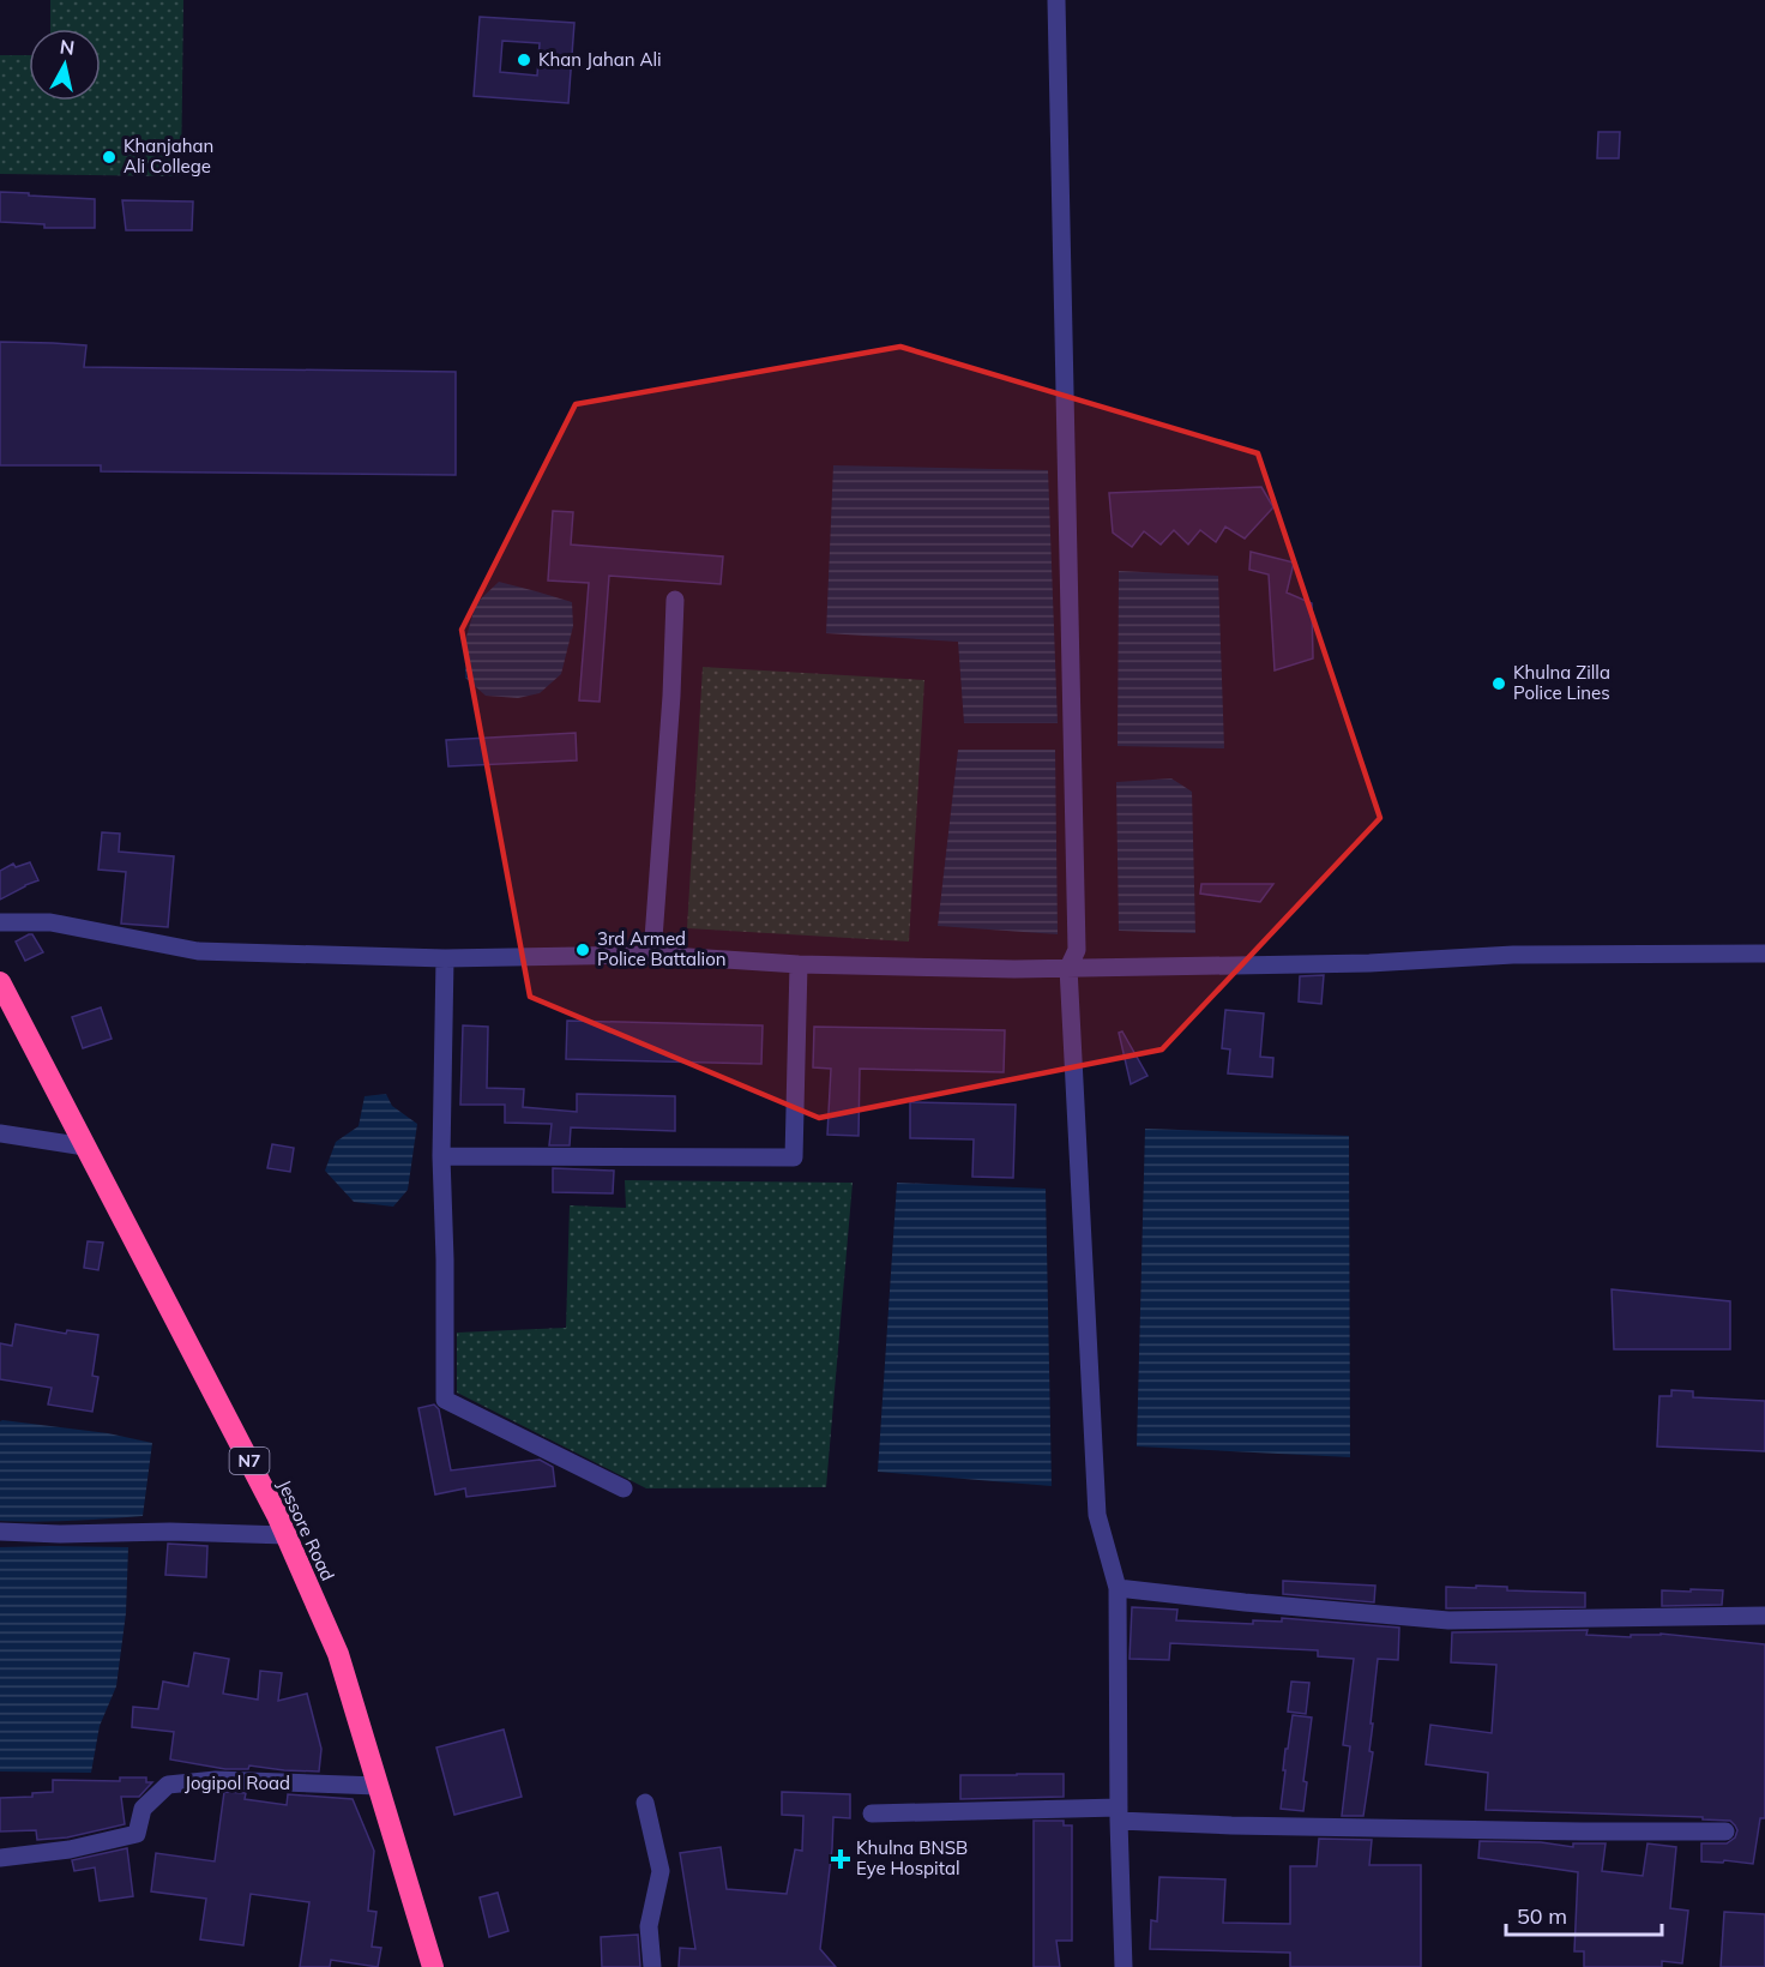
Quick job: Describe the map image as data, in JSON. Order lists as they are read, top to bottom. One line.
{"streets":{"highway":["N7","Jessore Road"],"street":["Jogipol Road"]},"crossings":[["Jessore Road","Jogipol Road"]],"places":{"other":["Khan Jahan Ali","Khanjahan Ali College","Khulna Zilla Police Lines","3rd Armed Police Battalion"],"health":["Khulna BNSB Eye Hospital"]},"scale_bar":"50 m","north":"top"}
